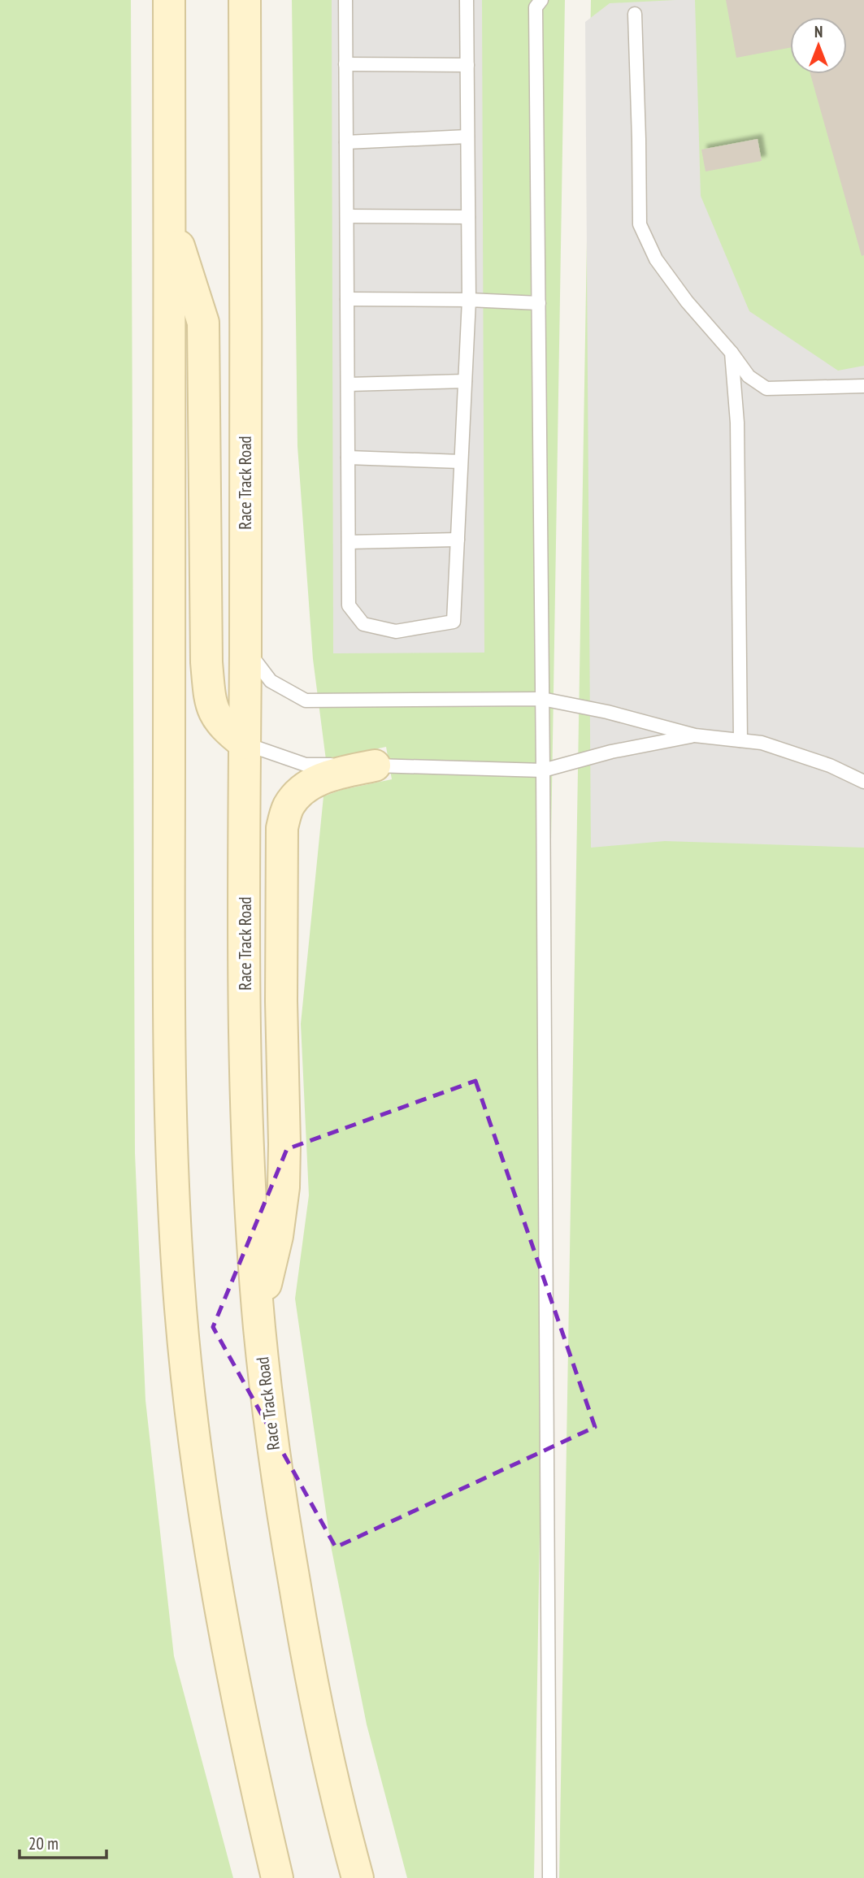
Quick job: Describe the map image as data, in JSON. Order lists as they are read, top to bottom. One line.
{"streets":{"main road":["Race Track Road"]},"scale_bar":"20 m","north":"top"}
